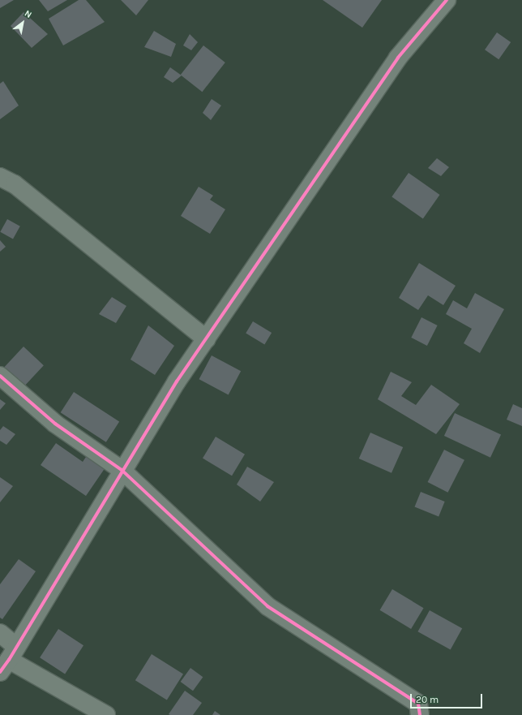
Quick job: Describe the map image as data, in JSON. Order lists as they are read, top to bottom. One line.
{"scale_bar":"20 m","north":"top right"}
